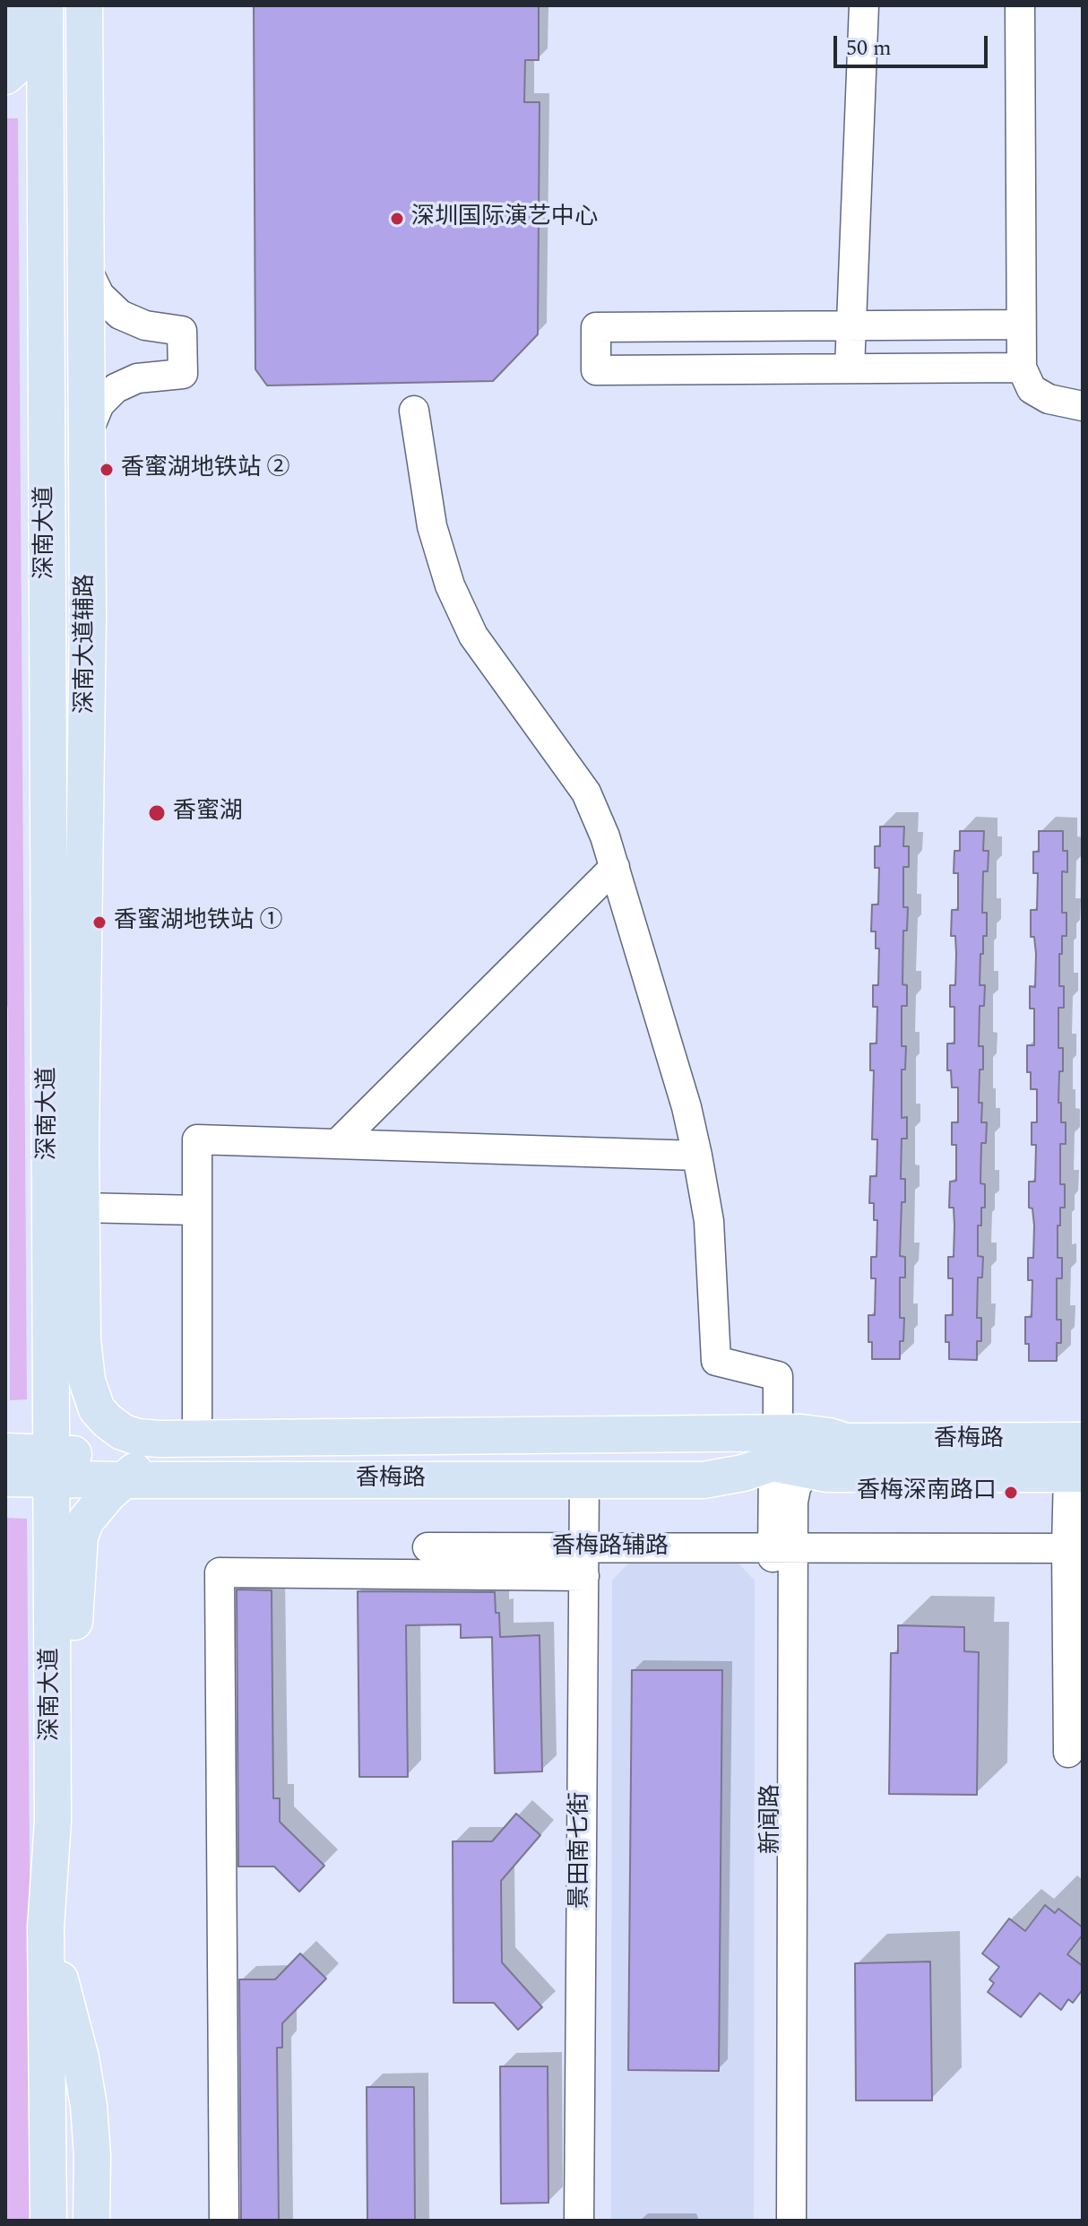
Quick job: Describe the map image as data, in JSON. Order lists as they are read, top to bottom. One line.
{"streets":{"main road":["深南大道","深南大道辅路","香梅路"],"street":["香梅路辅路","新闻路","景田南七街"]},"crossings":[["深南大道","香梅路"],["香梅路","新闻路"],["香梅路","景田南七街"],["香梅路辅路","新闻路"],["香梅路辅路","景田南七街"]],"places":["深圳国际演艺中心","香蜜湖地铁站 ②","香蜜湖","香蜜湖地铁站 ①","香梅深南路口"],"scale_bar":"50 m"}
